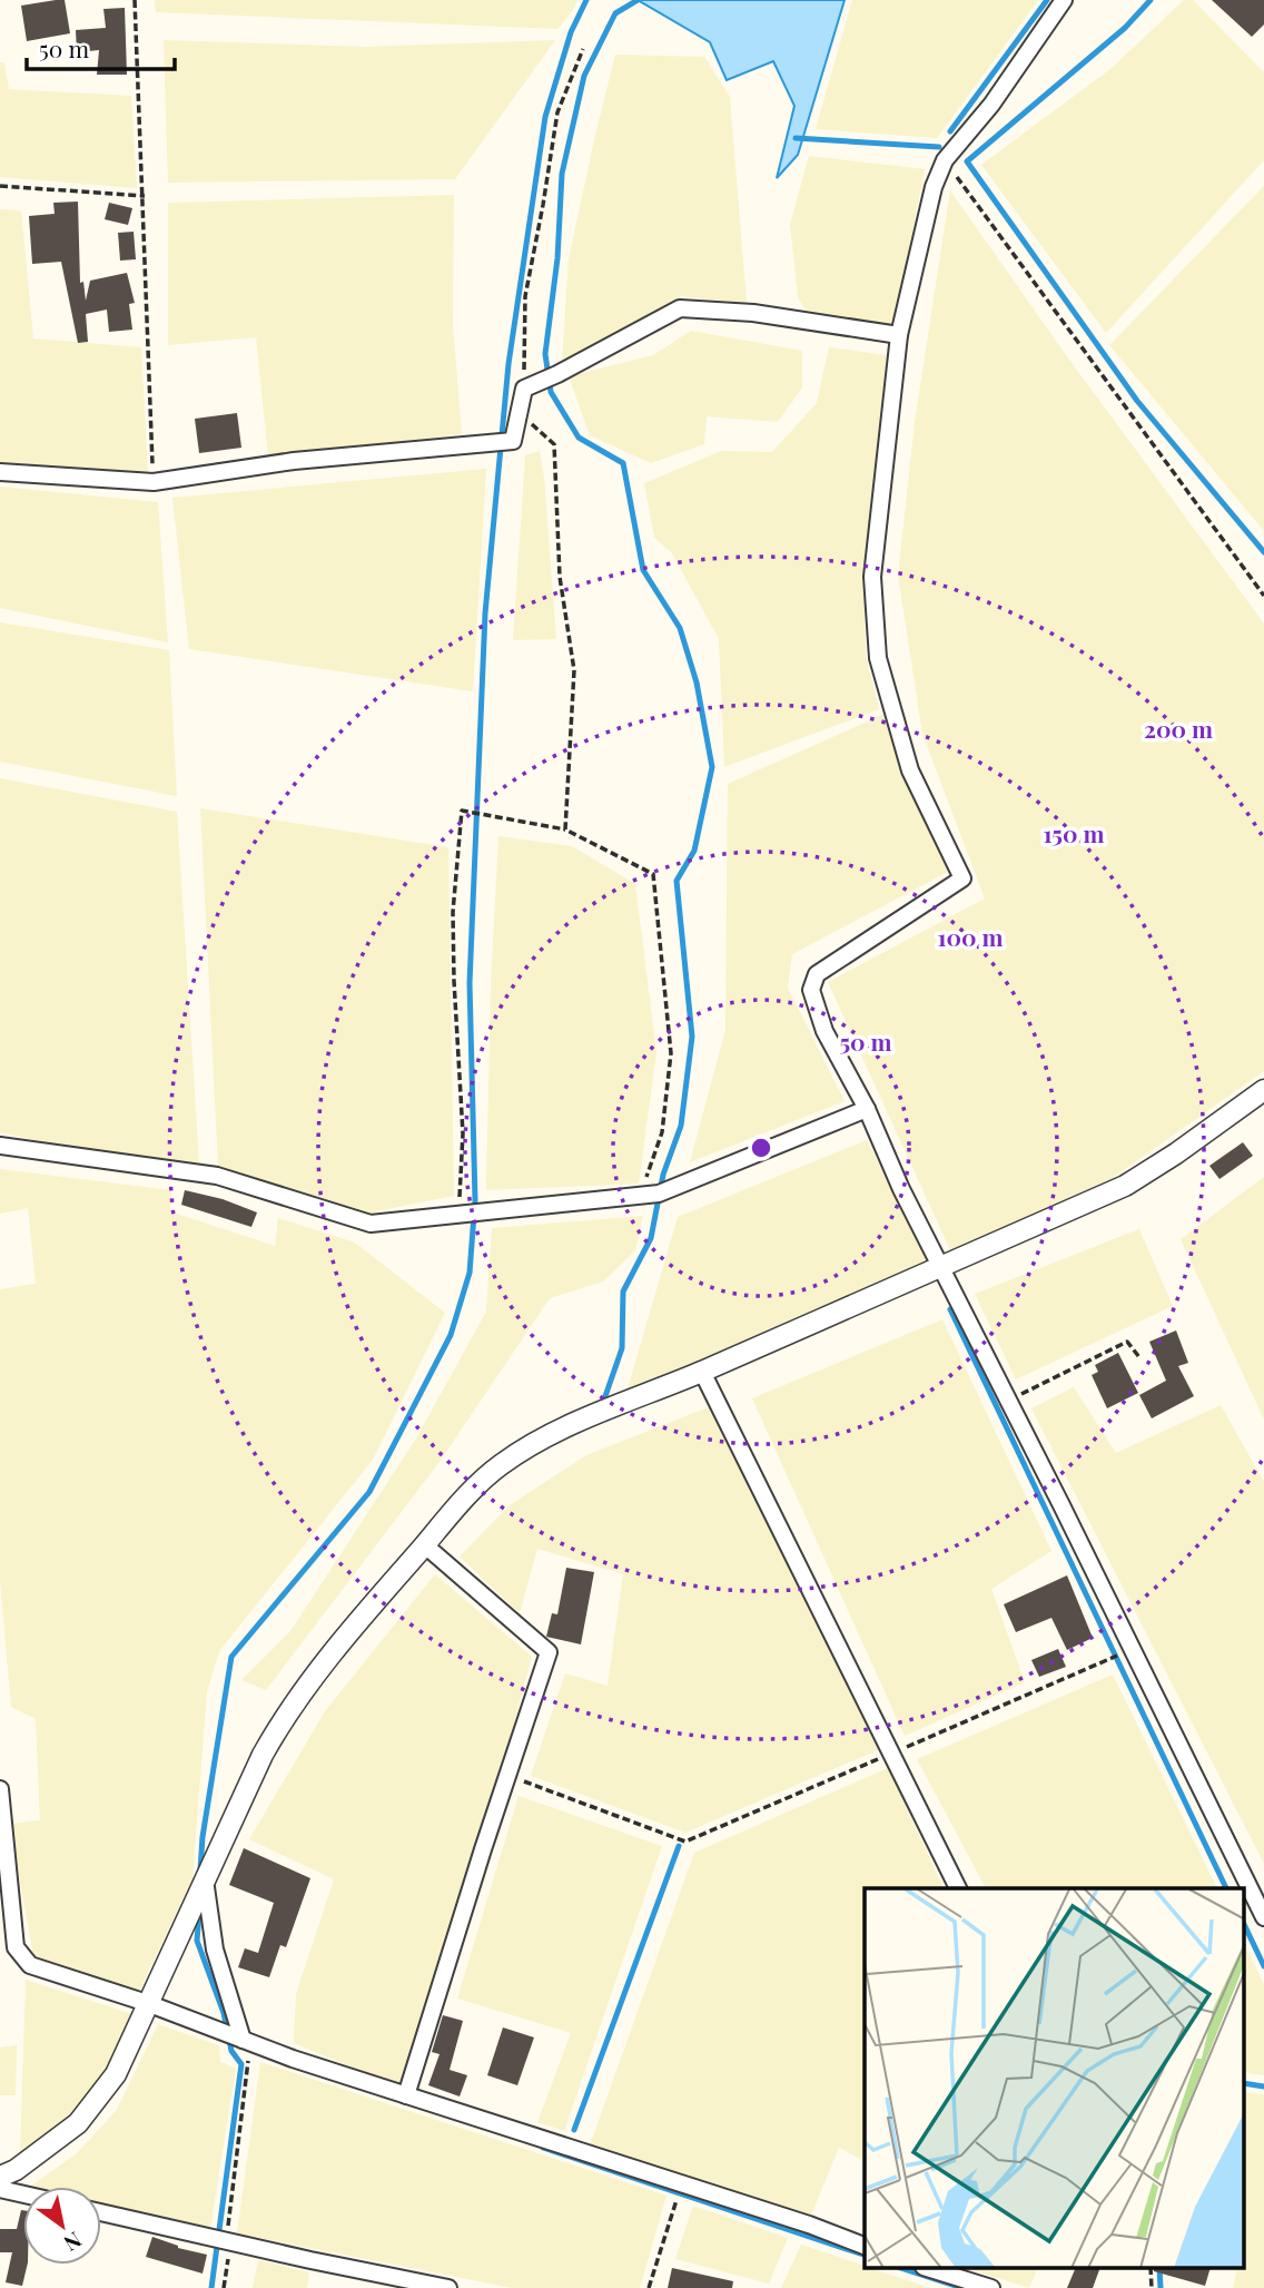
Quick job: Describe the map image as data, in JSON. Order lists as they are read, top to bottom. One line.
{"scale_bar":"50 m","north":"bottom right","rings":["200 m","150 m","100 m","50 m"]}
